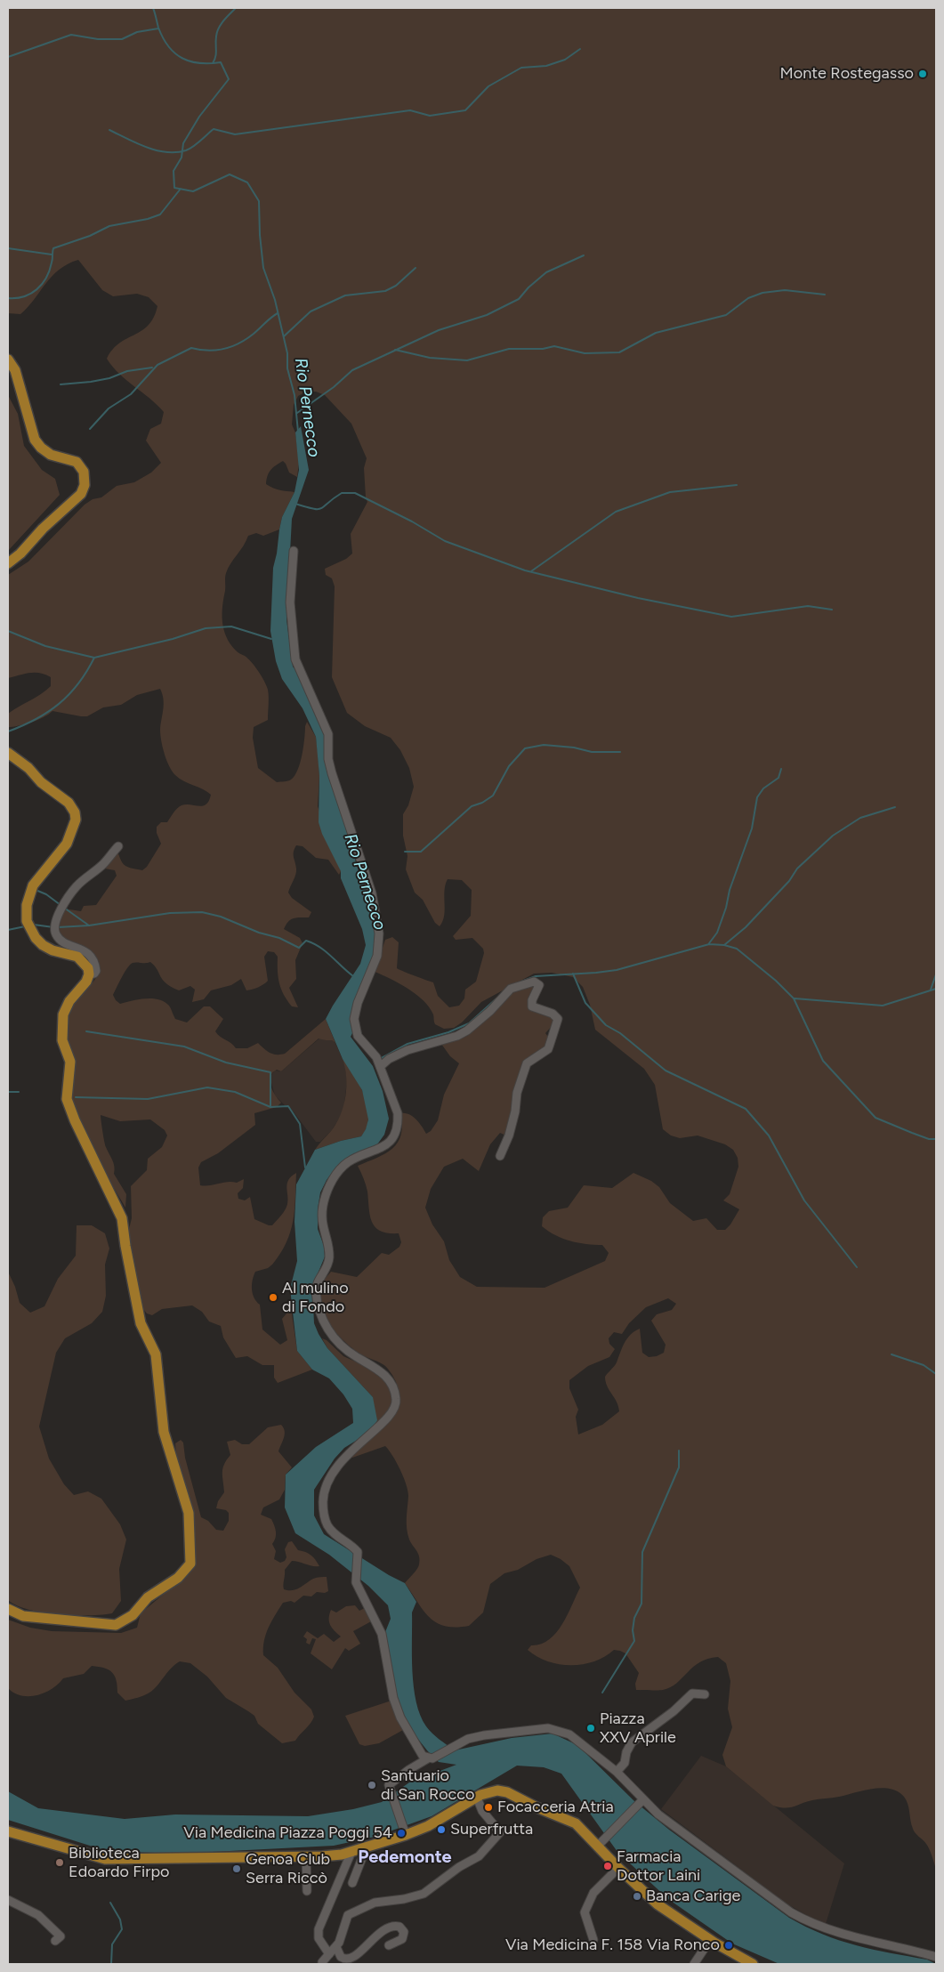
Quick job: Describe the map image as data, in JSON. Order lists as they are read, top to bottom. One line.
{"districts":["Pedemonte"],"water":["Rio Pernecco"],"places":["Monte Rostegasso","Al mulino di Fondo","Piazza XXV Aprile","Santuario di San Rocco","Focacceria Atria","Superfrutta","Via Medicina Piazza Poggi 54","Biblioteca Edoardo Firpo","Farmacia Dottor Laini","Genoa Club Serra Riccò","Banca Carige","Via Medicina F. 158 Via Ronco"]}
